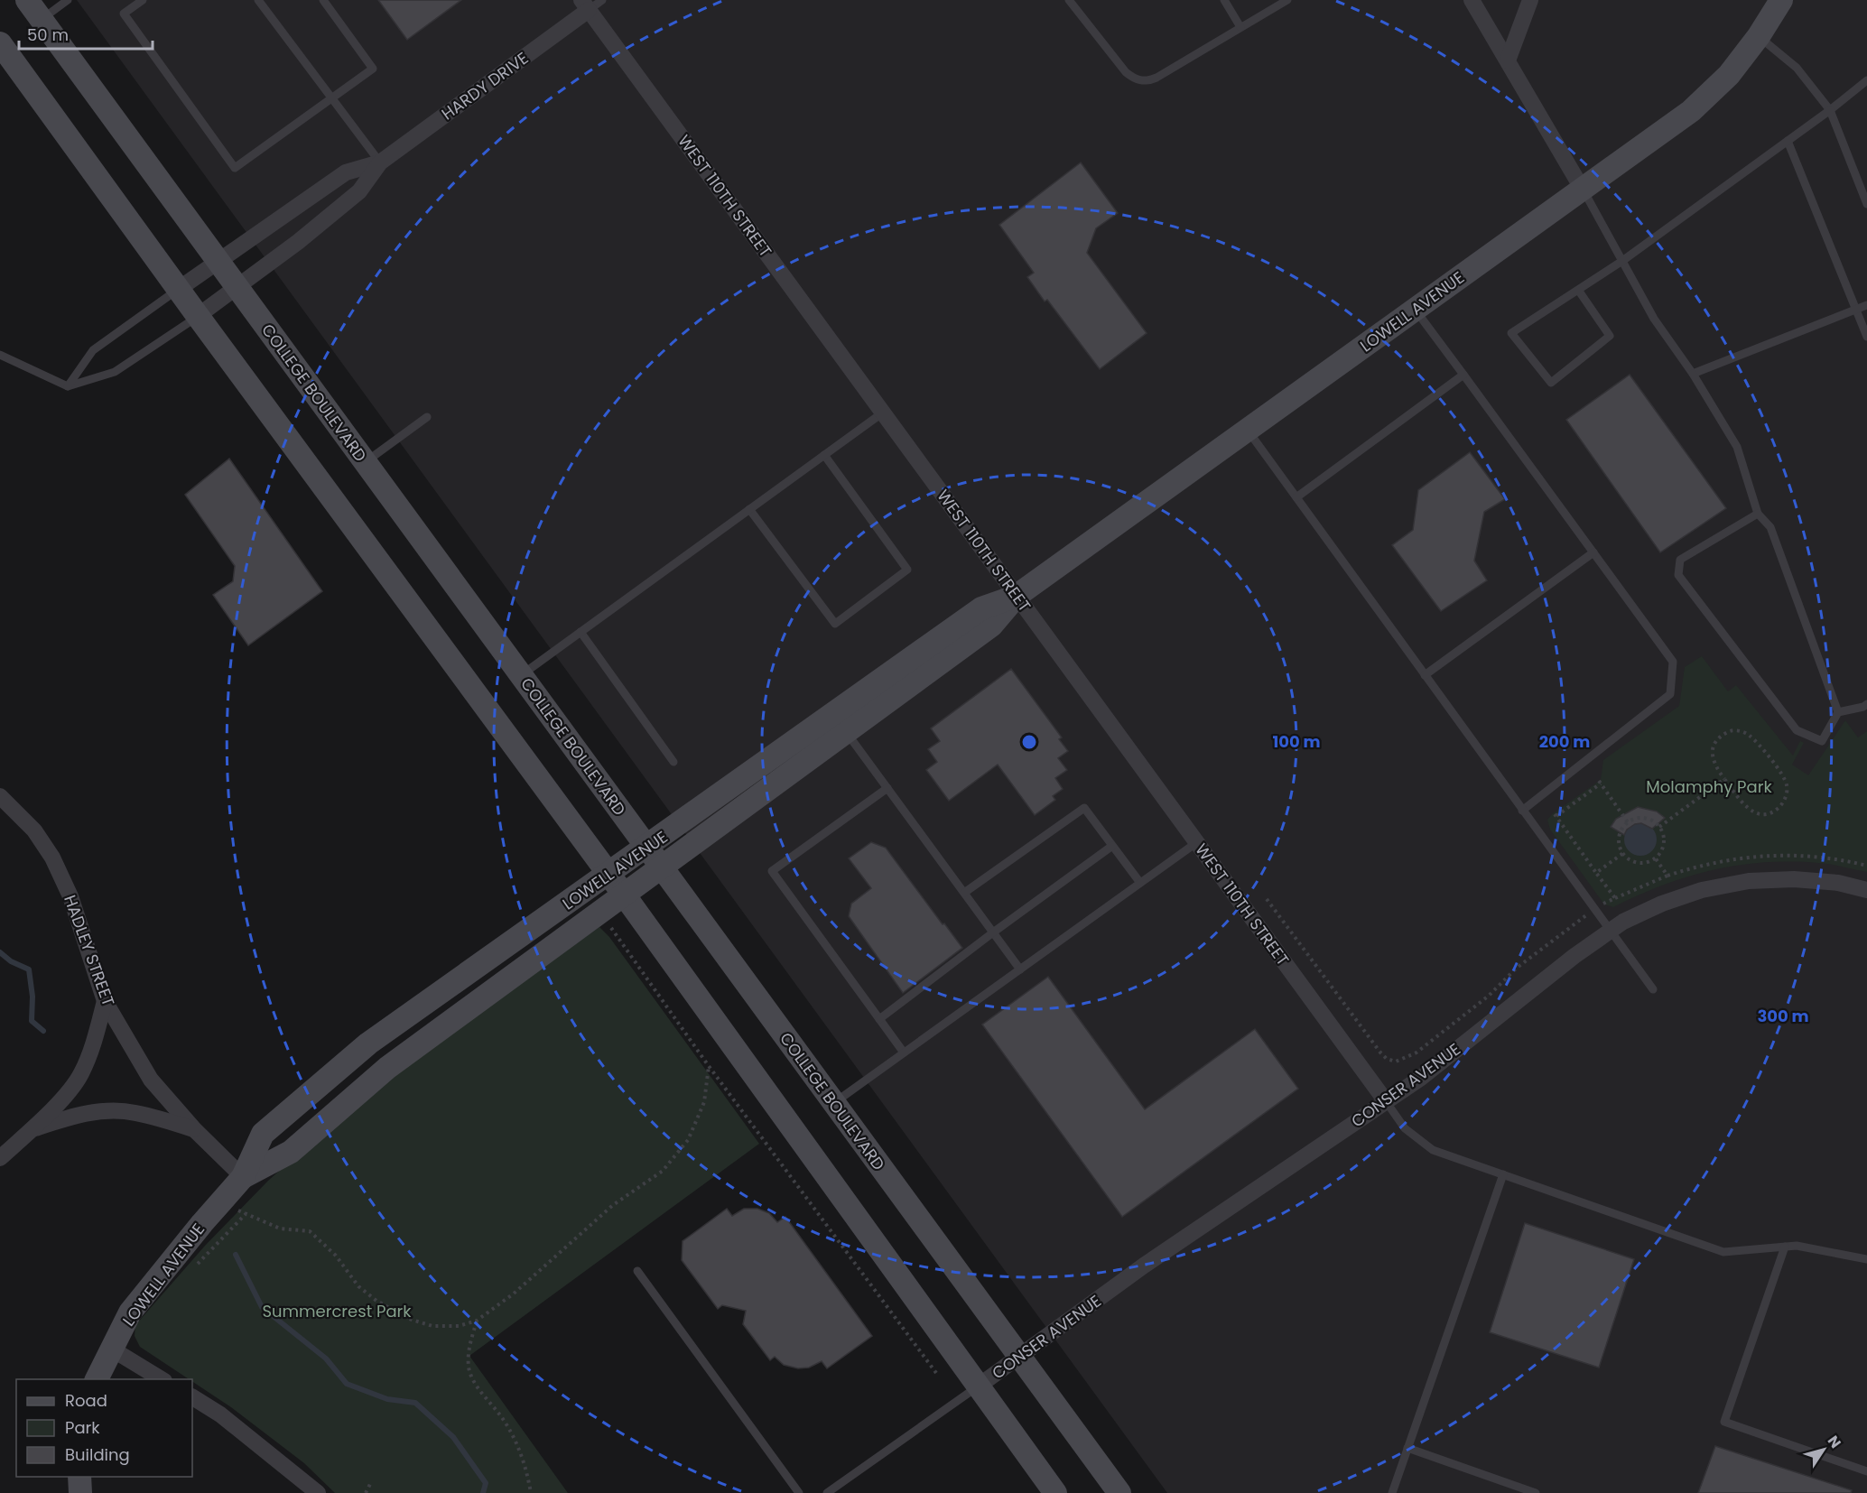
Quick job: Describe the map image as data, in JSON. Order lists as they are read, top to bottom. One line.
{"streets":{"main road":["LOWELL AVENUE","COLLEGE BOULEVARD"],"street":["HARDY DRIVE","WEST 110TH STREET","HADLEY STREET","CONSER AVENUE"]},"crossings":[["HARDY DRIVE","WEST 110TH STREET"],["HARDY DRIVE","COLLEGE BOULEVARD"],["WEST 110TH STREET","LOWELL AVENUE"],["WEST 110TH STREET","CONSER AVENUE"],["LOWELL AVENUE","COLLEGE BOULEVARD"],["LOWELL AVENUE","HADLEY STREET"],["COLLEGE BOULEVARD","CONSER AVENUE"]],"parks":["Molamphy Park","Summercrest Park"],"legend":["Road","Park","Building"],"scale_bar":"50 m","north":"top right","rings":["100 m","200 m","300 m"]}
